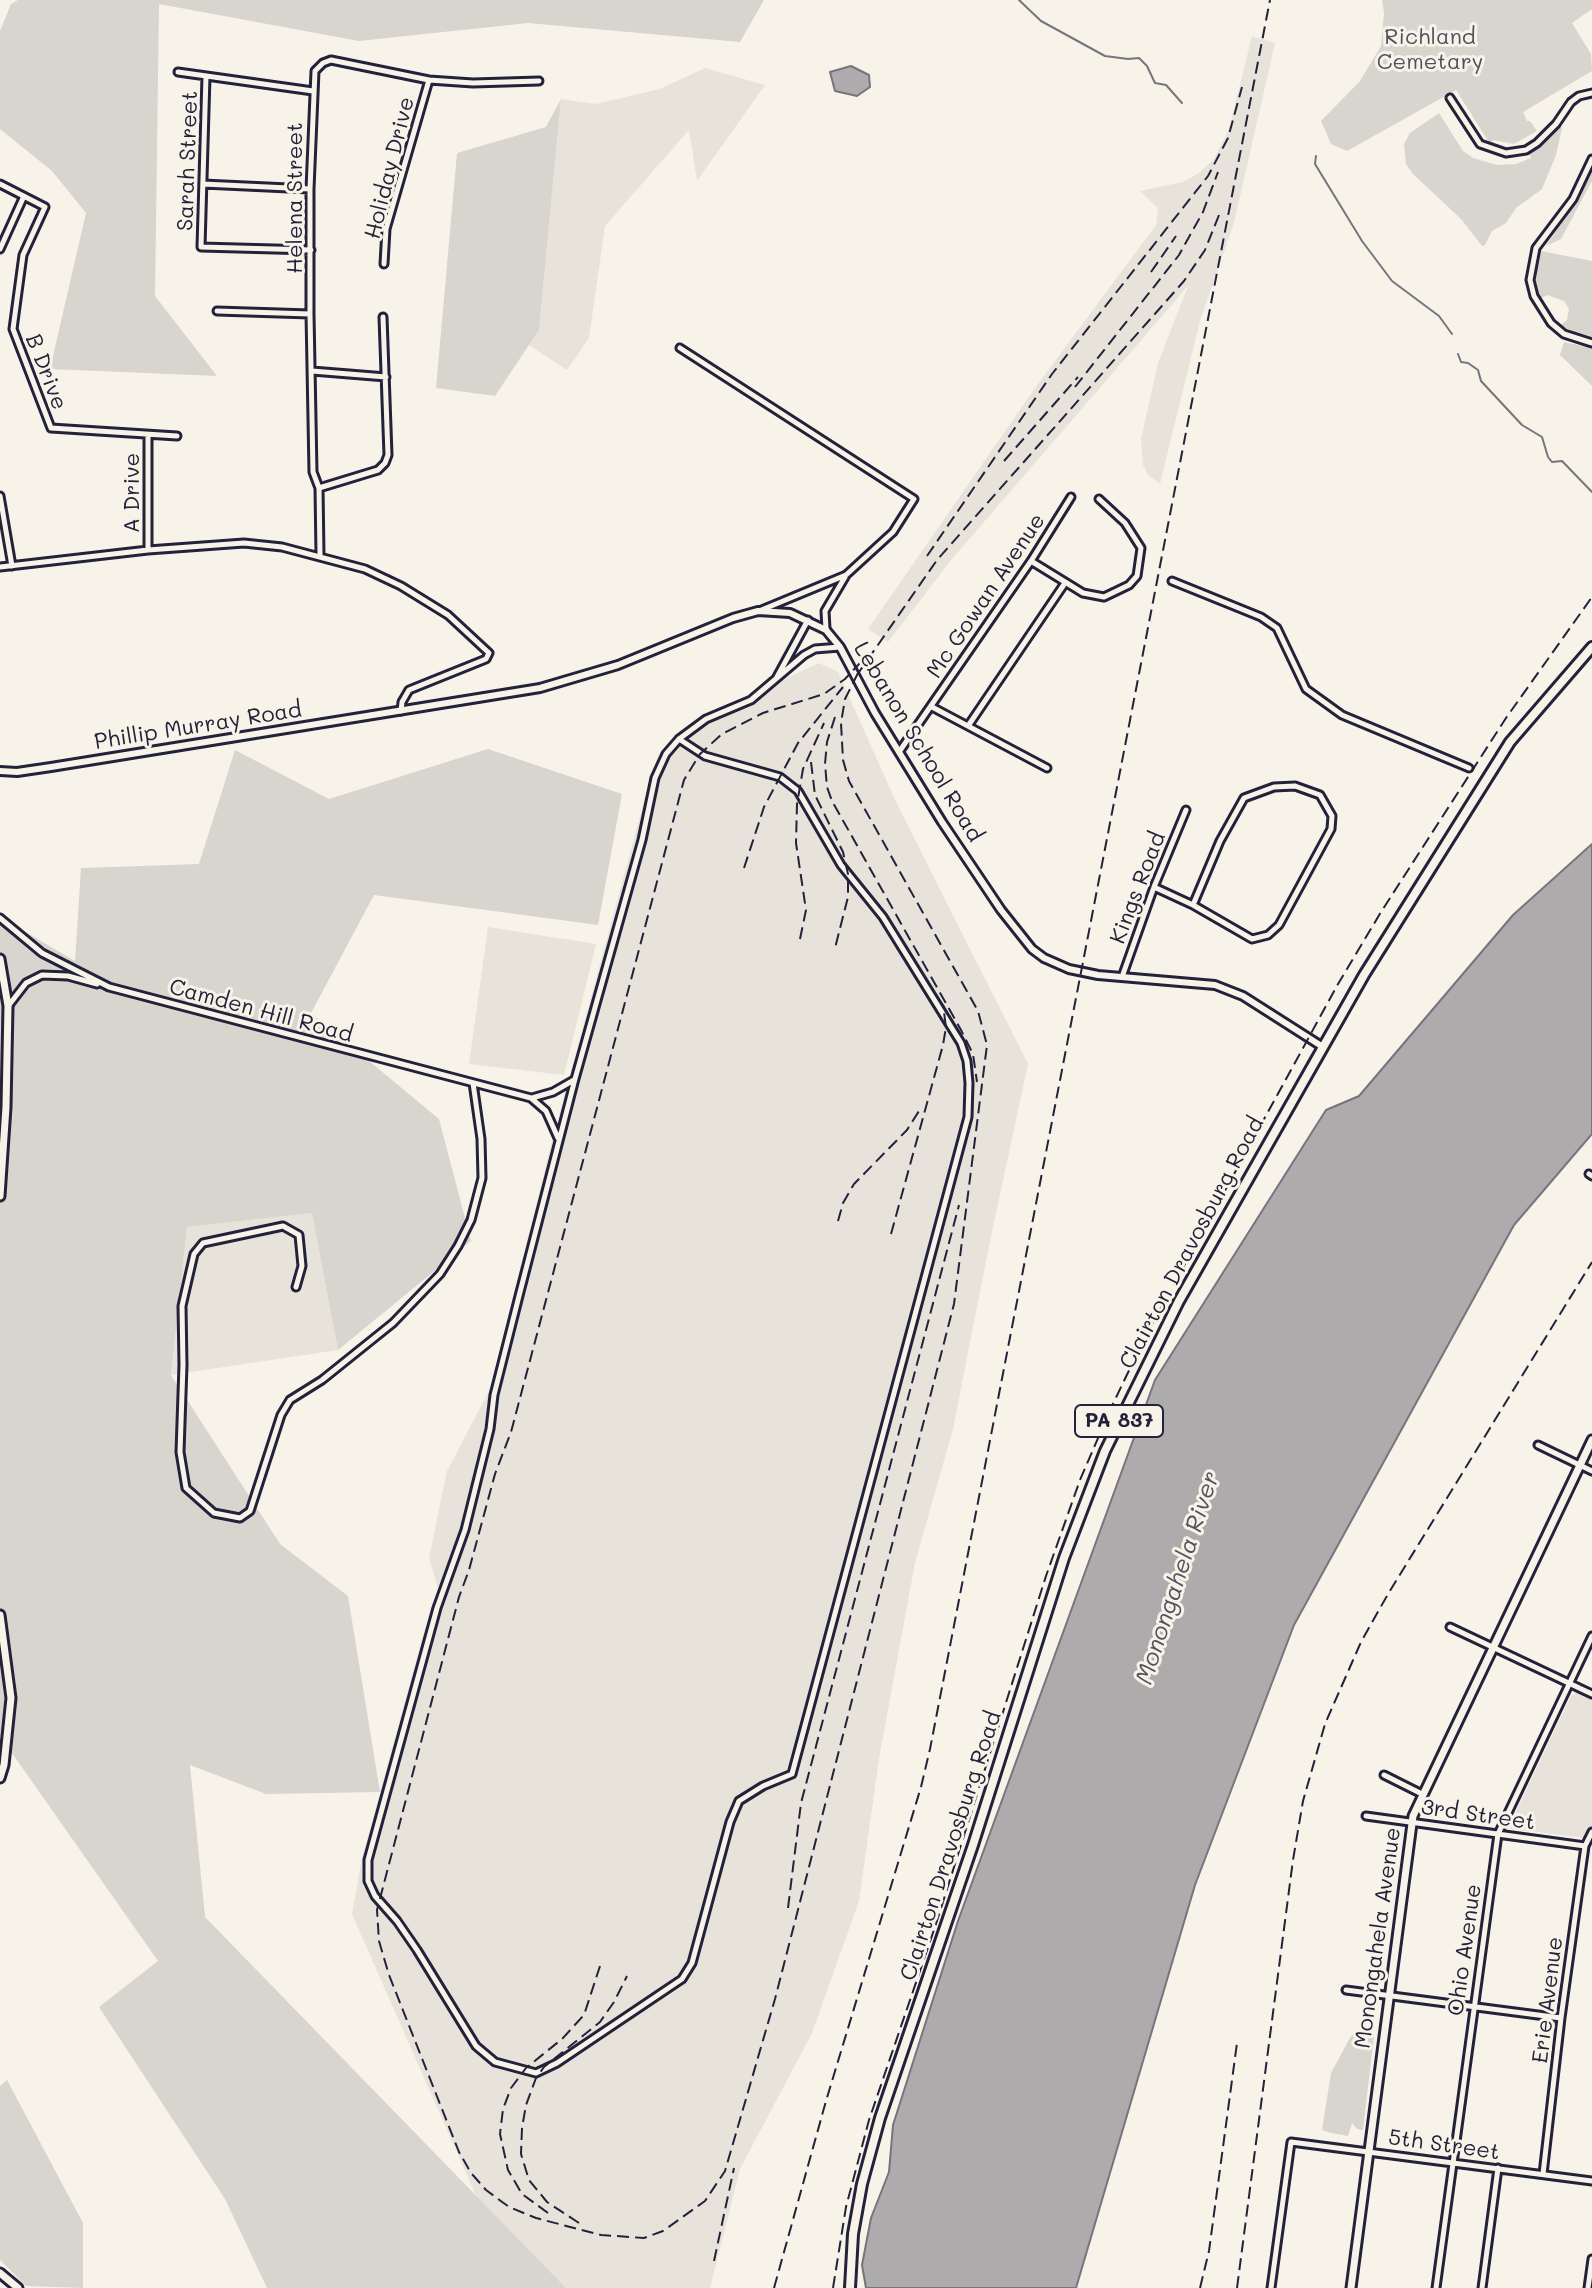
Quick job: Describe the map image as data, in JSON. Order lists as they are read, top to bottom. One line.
{"streets":{"main road":["Clairton Dravosburg Road","PA 837","Monongahela Avenue"],"street":["Sarah Street","Holiday Drive","Helena Street","B Drive","A Drive","Mc Gowan Avenue","Phillip Murray Road","Lebanon School Road","Kings Road","Camden Hill Road","3rd Street","Ohio Avenue","Erie Avenue","5th Street"]},"crossings":[["Sarah Street","Helena Street"],["Holiday Drive","Helena Street"],["B Drive","A Drive"],["Mc Gowan Avenue","Lebanon School Road"],["Phillip Murray Road","Lebanon School Road"],["Lebanon School Road","Kings Road"],["Lebanon School Road","Clairton Dravosburg Road"],["3rd Street","Monongahela Avenue"],["3rd Street","Ohio Avenue"],["3rd Street","Erie Avenue"],["Monongahela Avenue","5th Street"],["Ohio Avenue","5th Street"],["Erie Avenue","5th Street"]],"water":["Monongahela River"],"parks":["Richland Cemetary"]}
